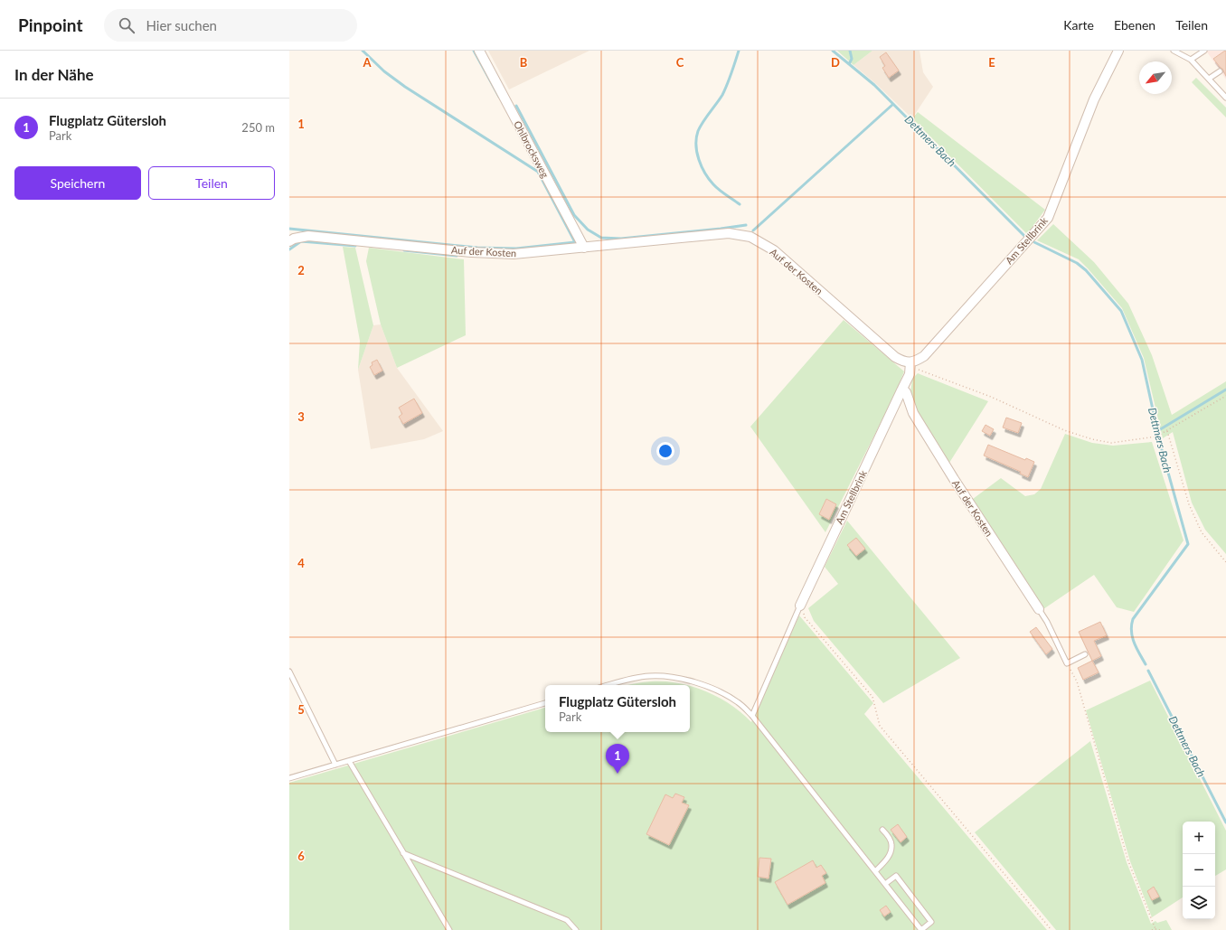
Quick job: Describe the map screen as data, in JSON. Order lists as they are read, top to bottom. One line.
{"streets":{"street":["Ohlbrocksweg","Am Stellbrink","Auf der Kosten"]},"crossings":[["Ohlbrocksweg","Auf der Kosten"],["Am Stellbrink","Auf der Kosten"]],"water":["Dettmers Bach"],"north":"bottom left","page":{"header":"Pinpoint","search":"Hier suchen","nav":["Karte","Ebenen","Teilen"],"heading":"In der Nähe","list":[{"mark":"1","name":"Flugplatz Gütersloh","note":"Park","value":"250 m"}],"buttons":["Speichern","Teilen"],"popup":["Flugplatz Gütersloh","Park"],"pins":"1","map_buttons":["+","−"]},"grid":{"columns":["A","B","C","D","E"],"rows":["1","2","3","4","5","6"]}}
